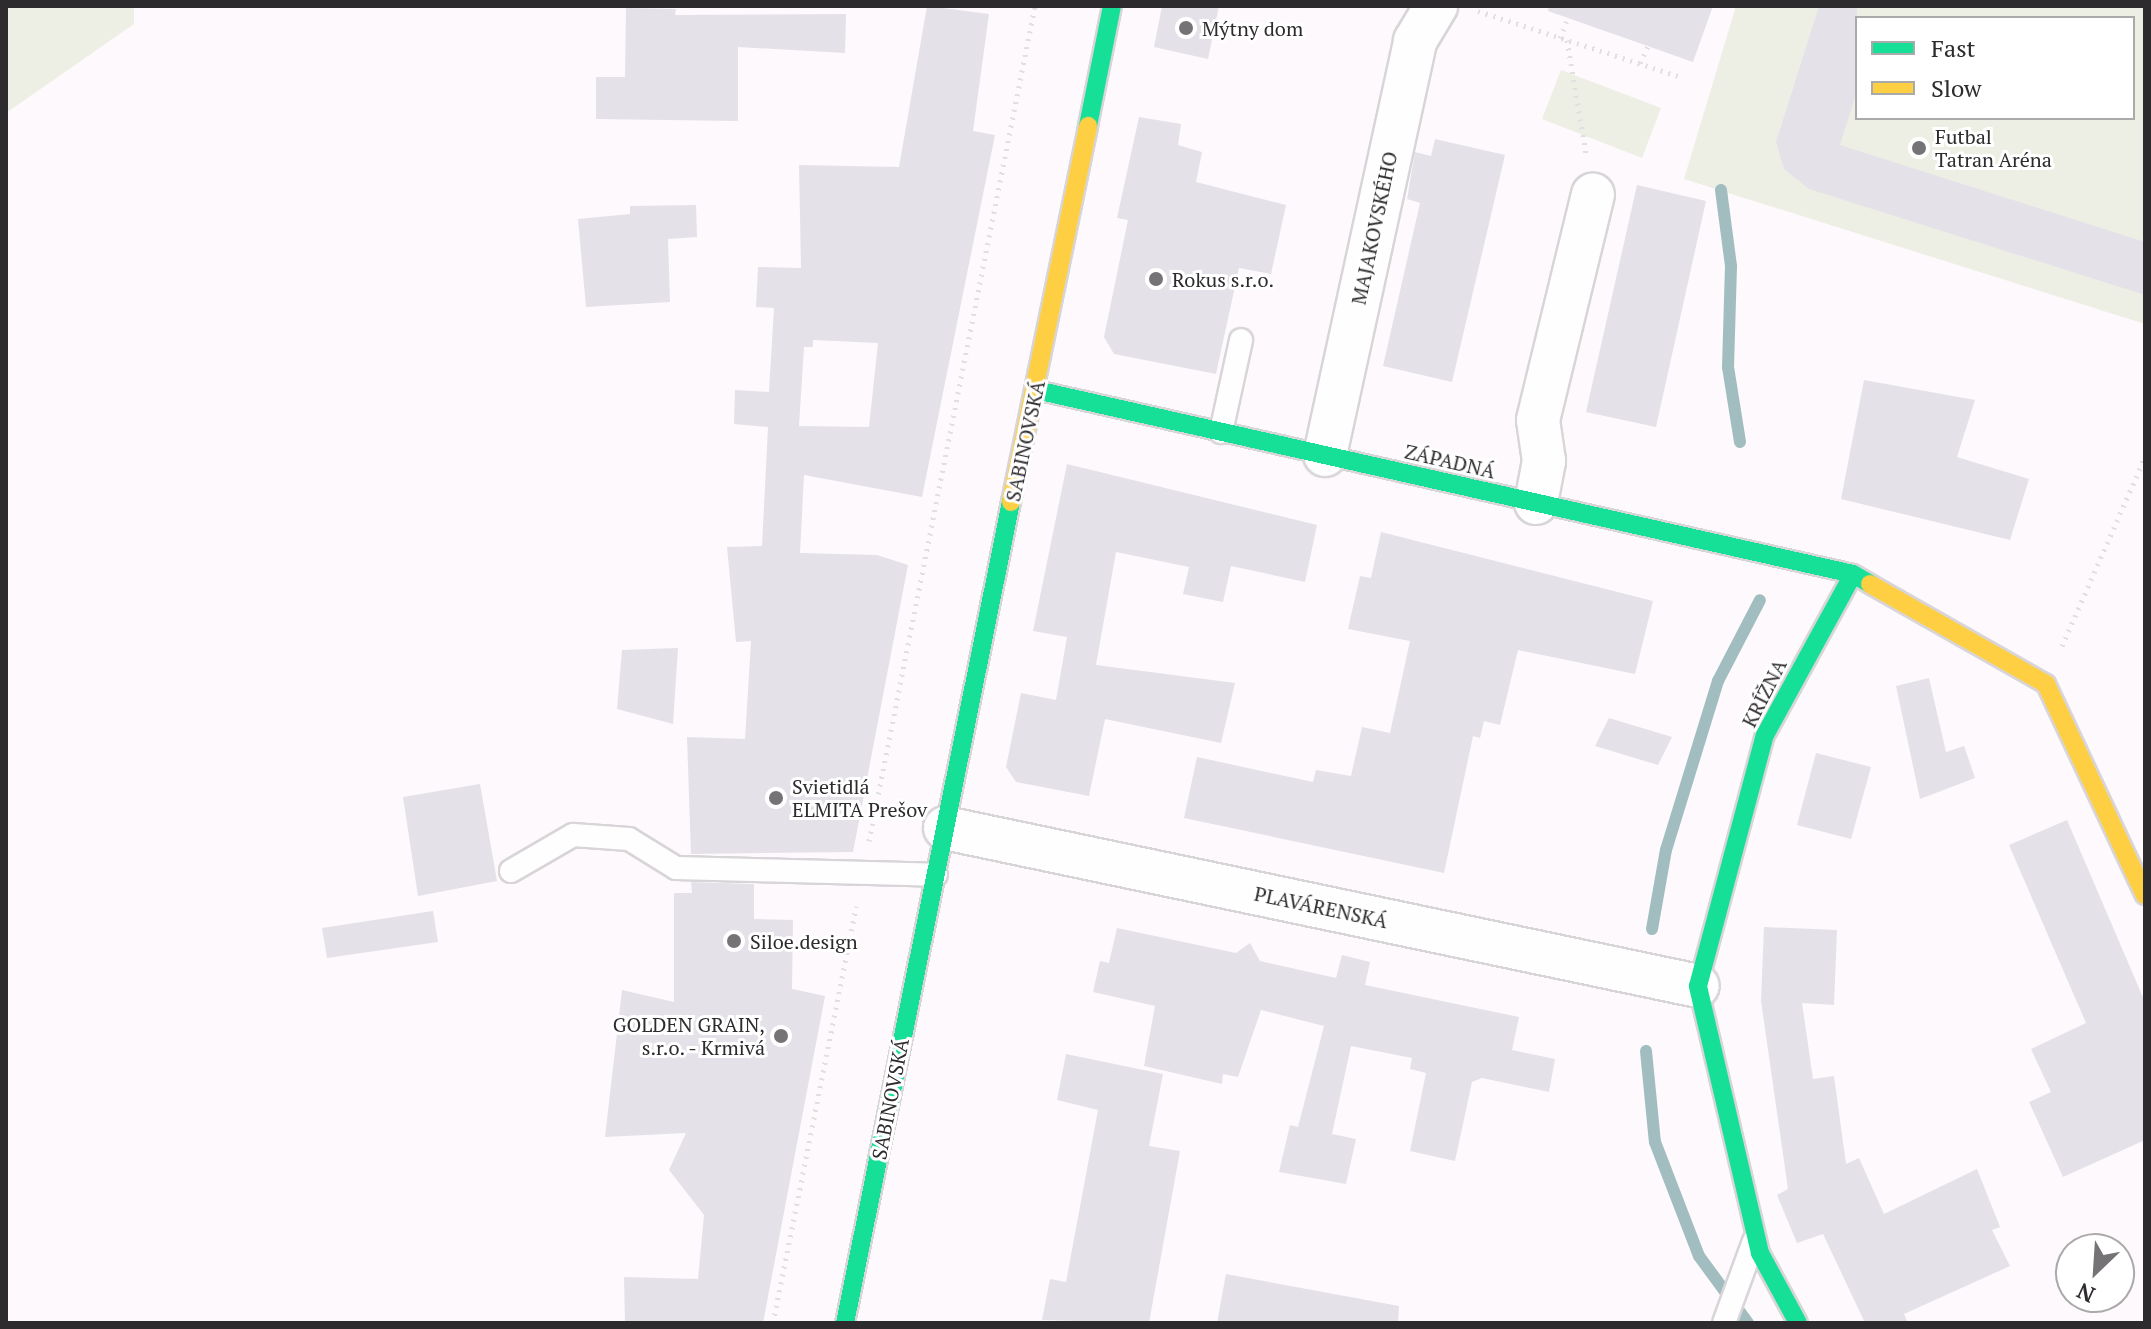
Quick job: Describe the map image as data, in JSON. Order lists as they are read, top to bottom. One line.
{"streets":{"street":["MAJAKOVSKÉHO","SABINOVSKÁ","ZÁPADNÁ","KRÍŽNA","PLAVÁRENSKÁ"]},"crossings":[["MAJAKOVSKÉHO","ZÁPADNÁ"],["SABINOVSKÁ","ZÁPADNÁ"],["SABINOVSKÁ","PLAVÁRENSKÁ"],["ZÁPADNÁ","KRÍŽNA"],["KRÍŽNA","PLAVÁRENSKÁ"]],"places":["Mýtny dom","Futbal Tatran Aréna","Rokus s.r.o.","Svietidlá ELMITA Prešov","Siloe.design","GOLDEN GRAIN, s.r.o. - Krmivá"],"legend":["Fast","Slow"],"north":"bottom left"}
